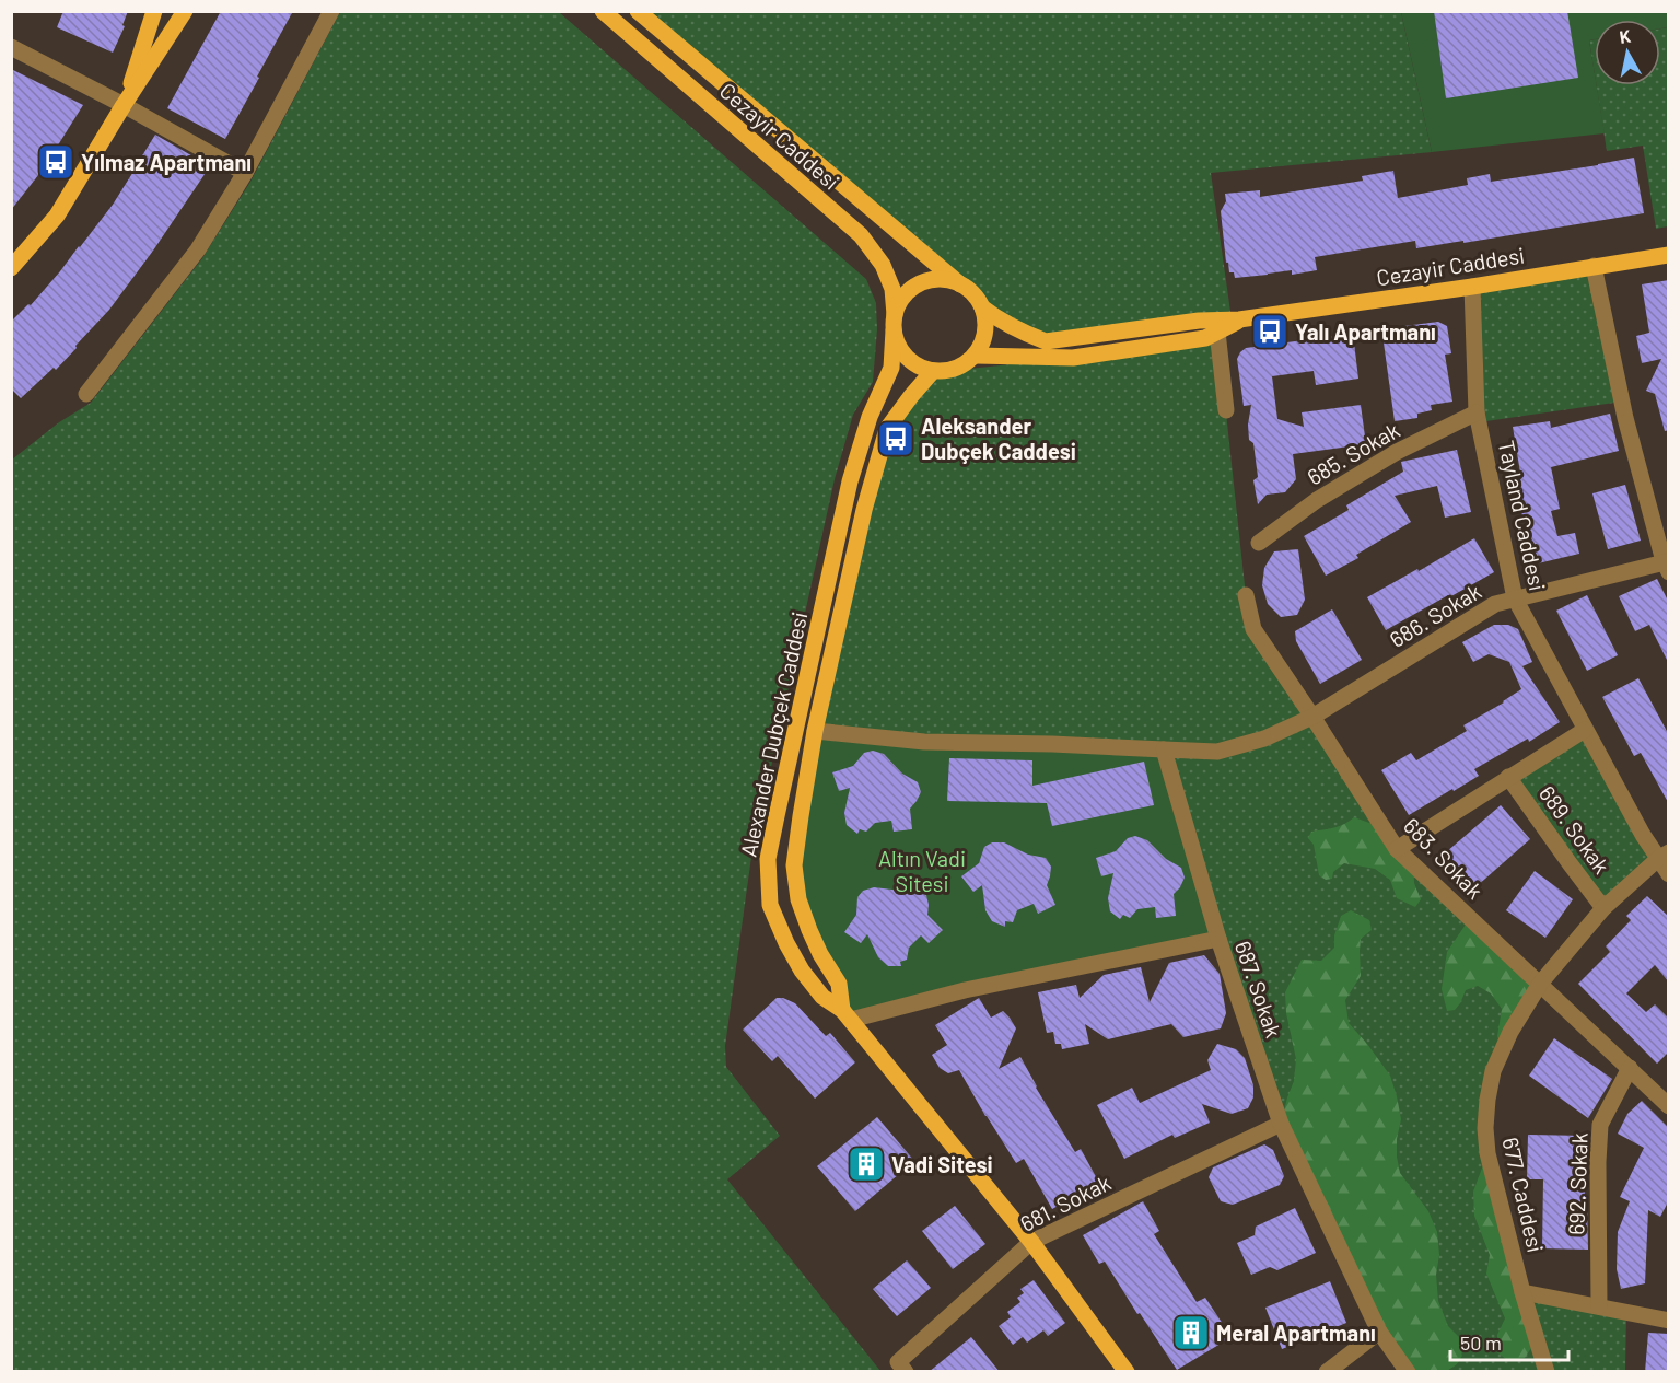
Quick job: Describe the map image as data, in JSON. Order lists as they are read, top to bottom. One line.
{"streets":{"main road":["Cezayir Caddesi","Alexander Dubçek Caddesi"],"street":["685. Sokak","Tayland Caddesi","686. Sokak","689. Sokak","683. Sokak","687. Sokak","692. Sokak","677. Caddesi","681. Sokak"]},"crossings":[["Cezayir Caddesi","Tayland Caddesi"],["Cezayir Caddesi","Alexander Dubçek Caddesi"],["685. Sokak","Tayland Caddesi"],["Tayland Caddesi","686. Sokak"],["Tayland Caddesi","677. Caddesi"],["686. Sokak","683. Sokak"],["689. Sokak","677. Caddesi"],["683. Sokak","692. Sokak"],["683. Sokak","677. Caddesi"],["687. Sokak","681. Sokak"]],"parks":["Altın Vadi Sitesi"],"places":{"bus stop":["Yılmaz Apartmanı","Yalı Apartmanı","Aleksander Dubçek Caddesi"],"building":["Vadi Sitesi","Meral Apartmanı"]},"scale_bar":"50 m","north":"top"}
